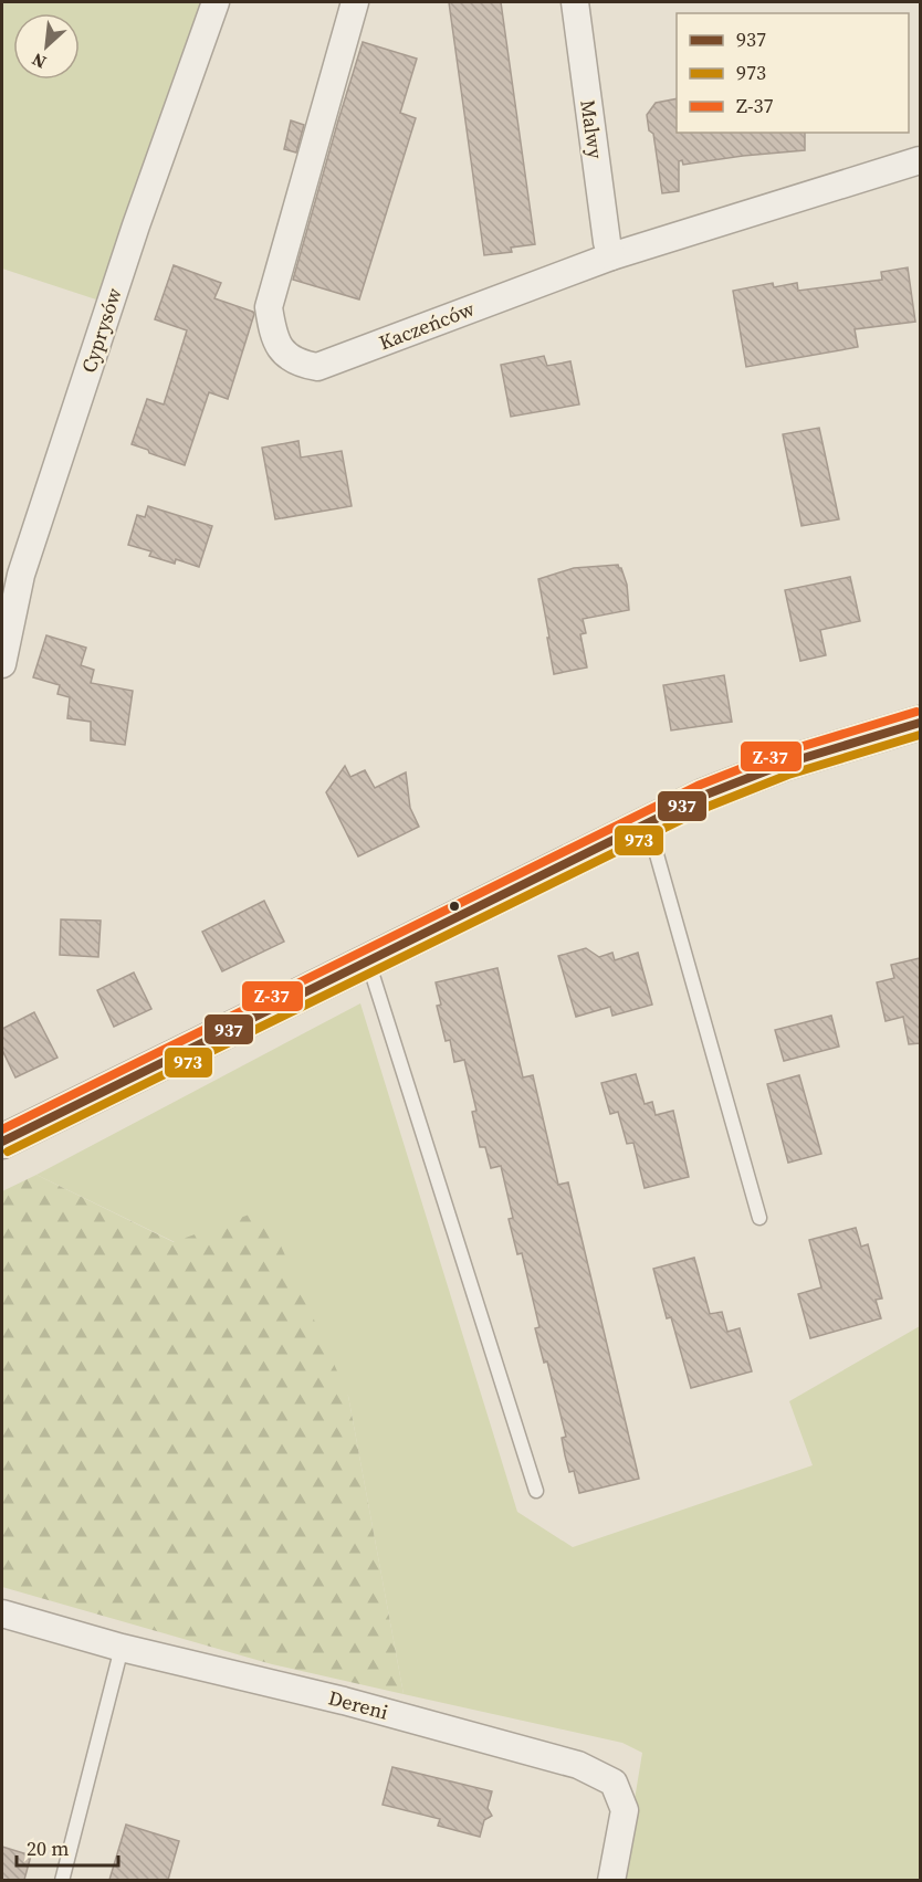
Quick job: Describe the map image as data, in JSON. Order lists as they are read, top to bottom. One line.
{"streets":{"street":["Malwy","Kaczeńców","Cyprysów","Dereni"]},"crossings":[["Malwy","Kaczeńców"]],"lines":["transit line Z-37","transit line 937","transit line 973"],"legend":["937","973","Z-37"],"scale_bar":"20 m","north":"bottom left"}
